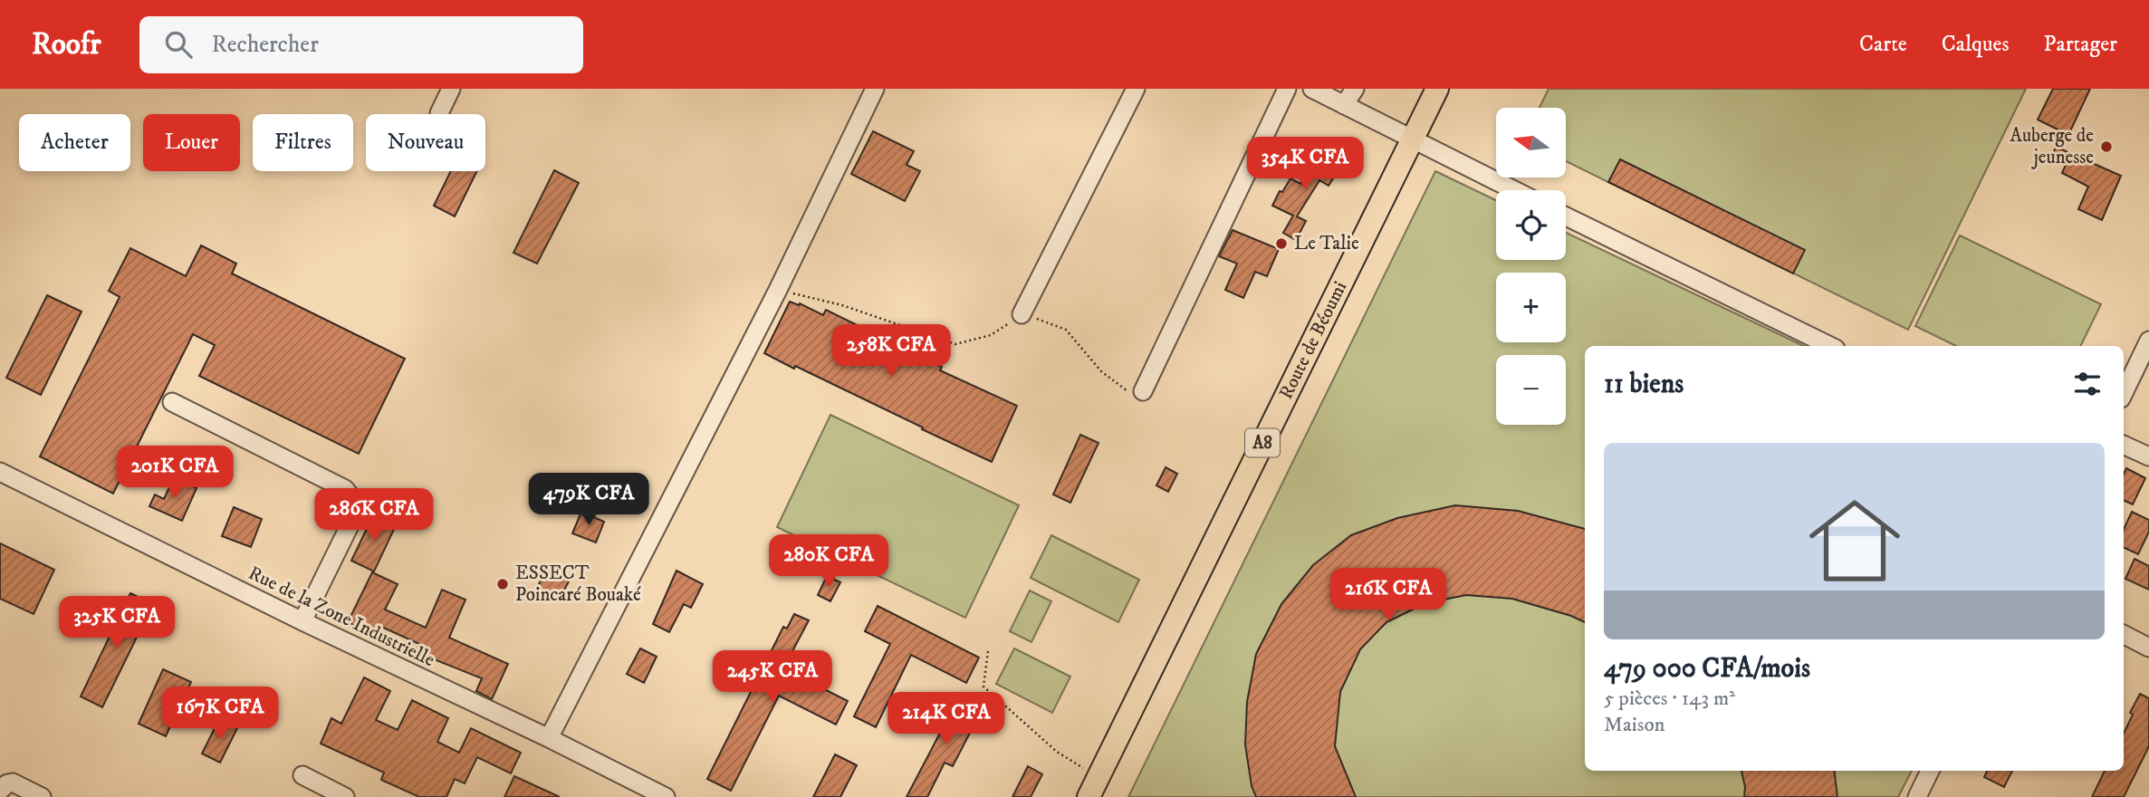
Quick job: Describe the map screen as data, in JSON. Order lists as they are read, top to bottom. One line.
{"streets":{"main road":["Route de Béoumi","A8"],"street":["Rue de la Zone Industrielle"]},"places":["Auberge de jeunesse","Le Talie","ESSECT Poincaré Bouaké"],"north":"left","page":{"header":"Roofr","search":"Rechercher","nav":["Carte","Calques","Partager"],"map_buttons":["+","−"],"chip":["Acheter","Louer","Filtres","Nouveau"],"price":["354K CFA","258K CFA","201K CFA","479K CFA","286K CFA","280K CFA","216K CFA","325K CFA","245K CFA","167K CFA","214K CFA"],"heading":"11 biens","list":[{"name":"479 000 CFA/mois","note":"5 pièces · 143 m² · Maison"}]}}
